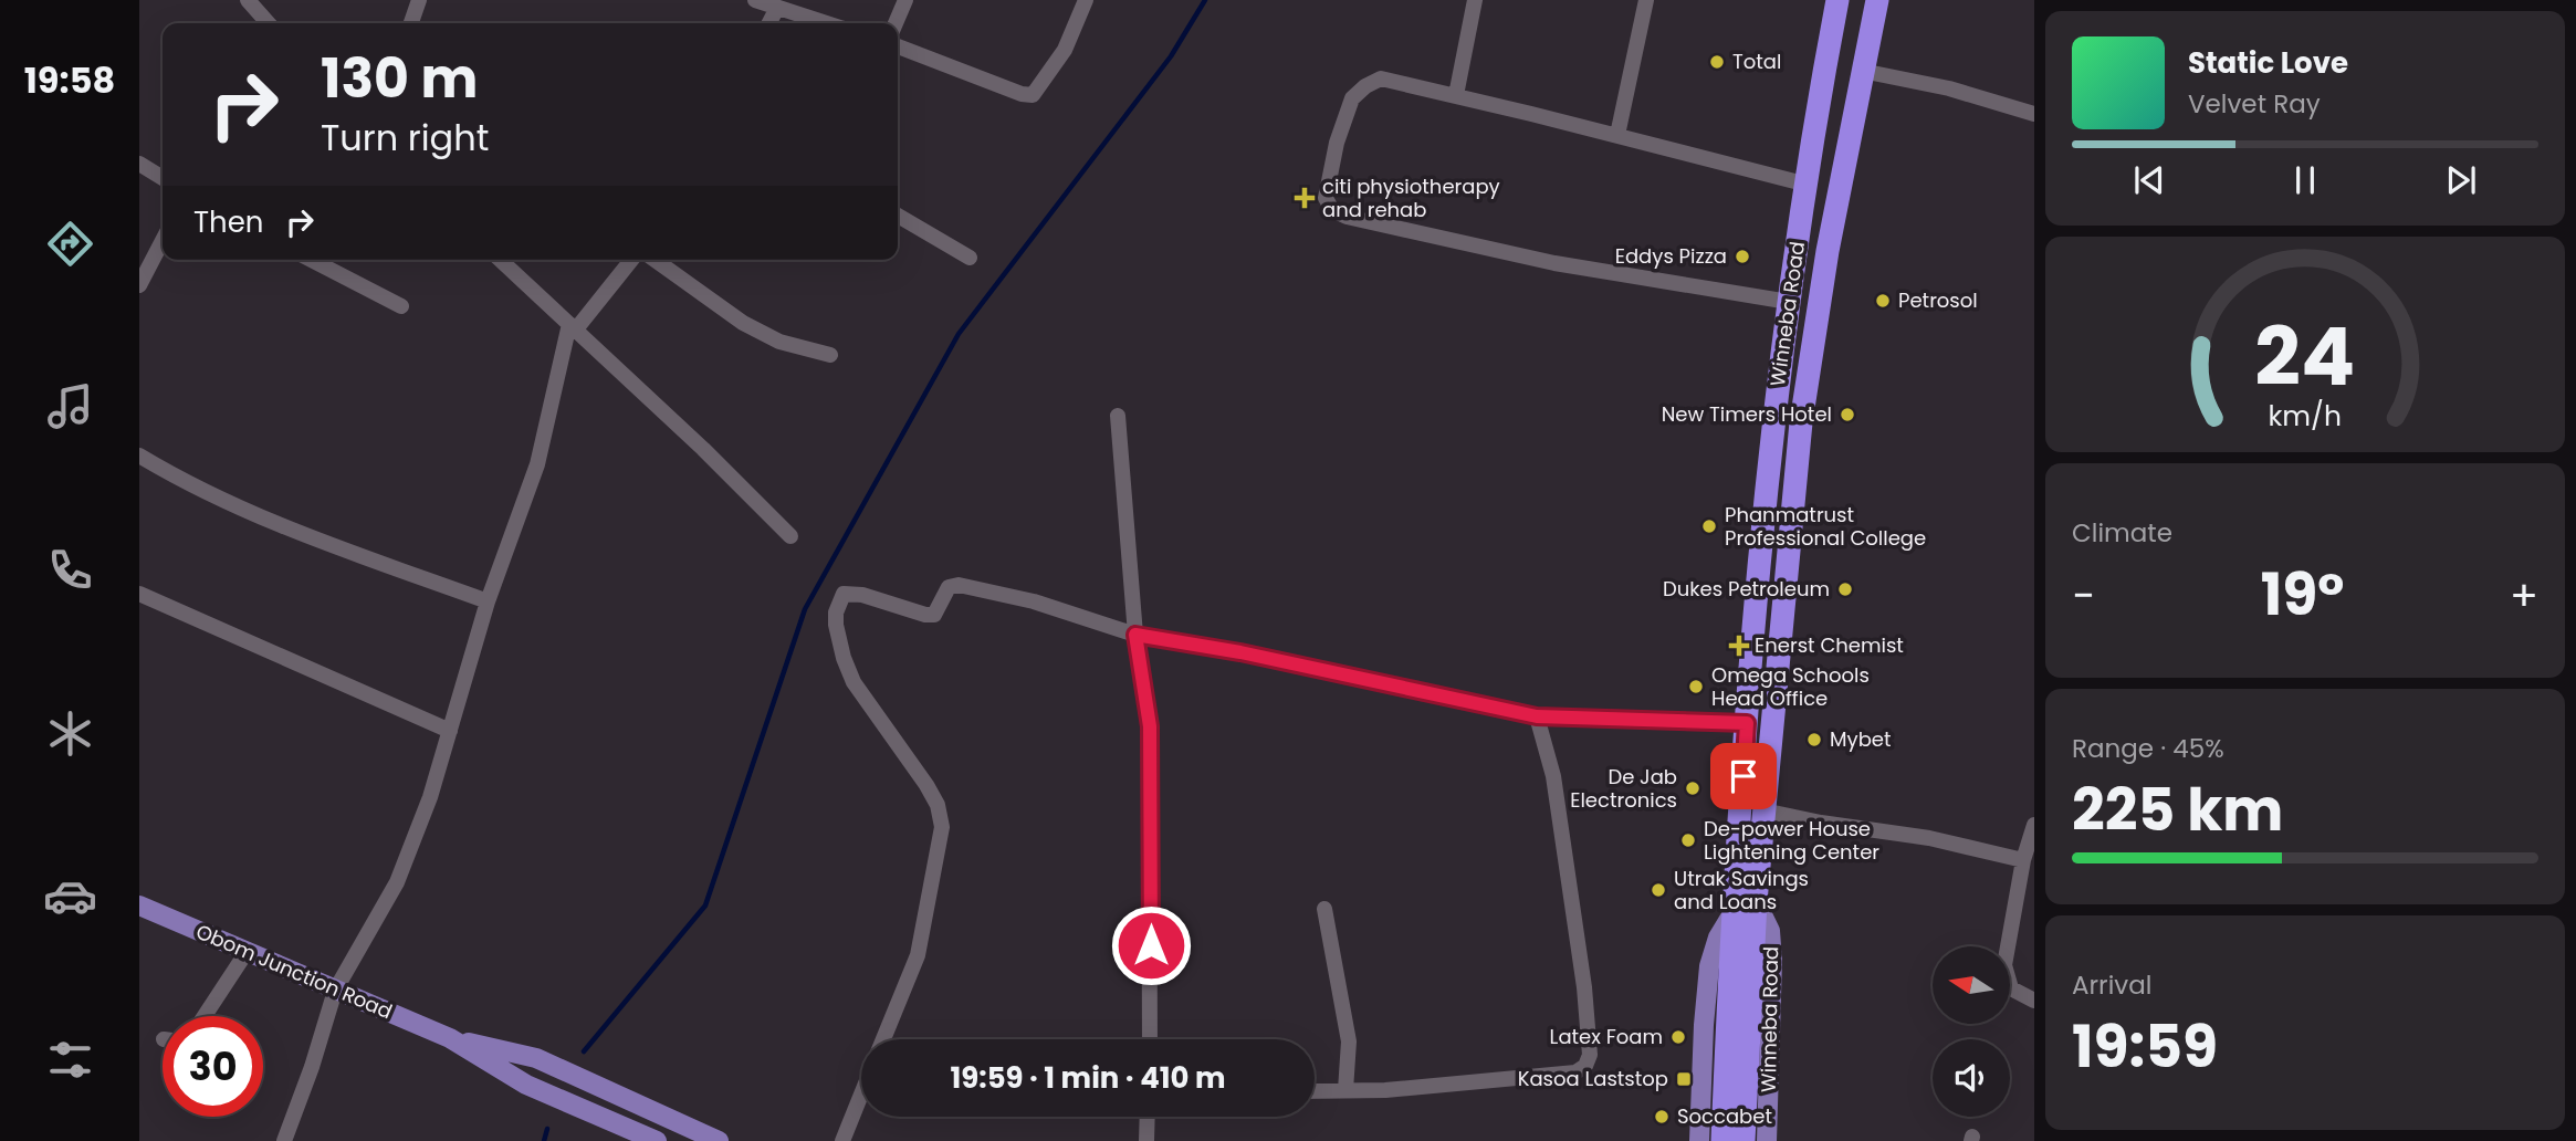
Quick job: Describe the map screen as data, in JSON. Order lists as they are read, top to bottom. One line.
{"streets":{"highway":["Winneba Road"],"main road":["Obom Junction Road"]},"places":{"other":["Total","Eddys Pizza","Petrosol","New Timers Hotel","Phanmatrust Professional College","Dukes Petroleum","Omega Schools Head Office","Mybet","De Jab Electronics","De-power House Lightening Center","Utrak Savings and Loans","Latex Foam","Soccabet"],"health":["citi physiotherapy and rehab","Enerst Chemist"],"transit":["Kasoa Laststop"]},"north":"left","page":{"tabs":"19:58","turn":["130 m","Turn right"],"song":["Static Love","Velvet Ray"],"then":"Then","tile":["Climate",["Range · 45%","225 km"],["Arrival","19:59"]],"heat":["−","19°","+"],"limit":"30","trip":"19:59 · 1 min · 410 m","gauge":["24","km/h"]}}
